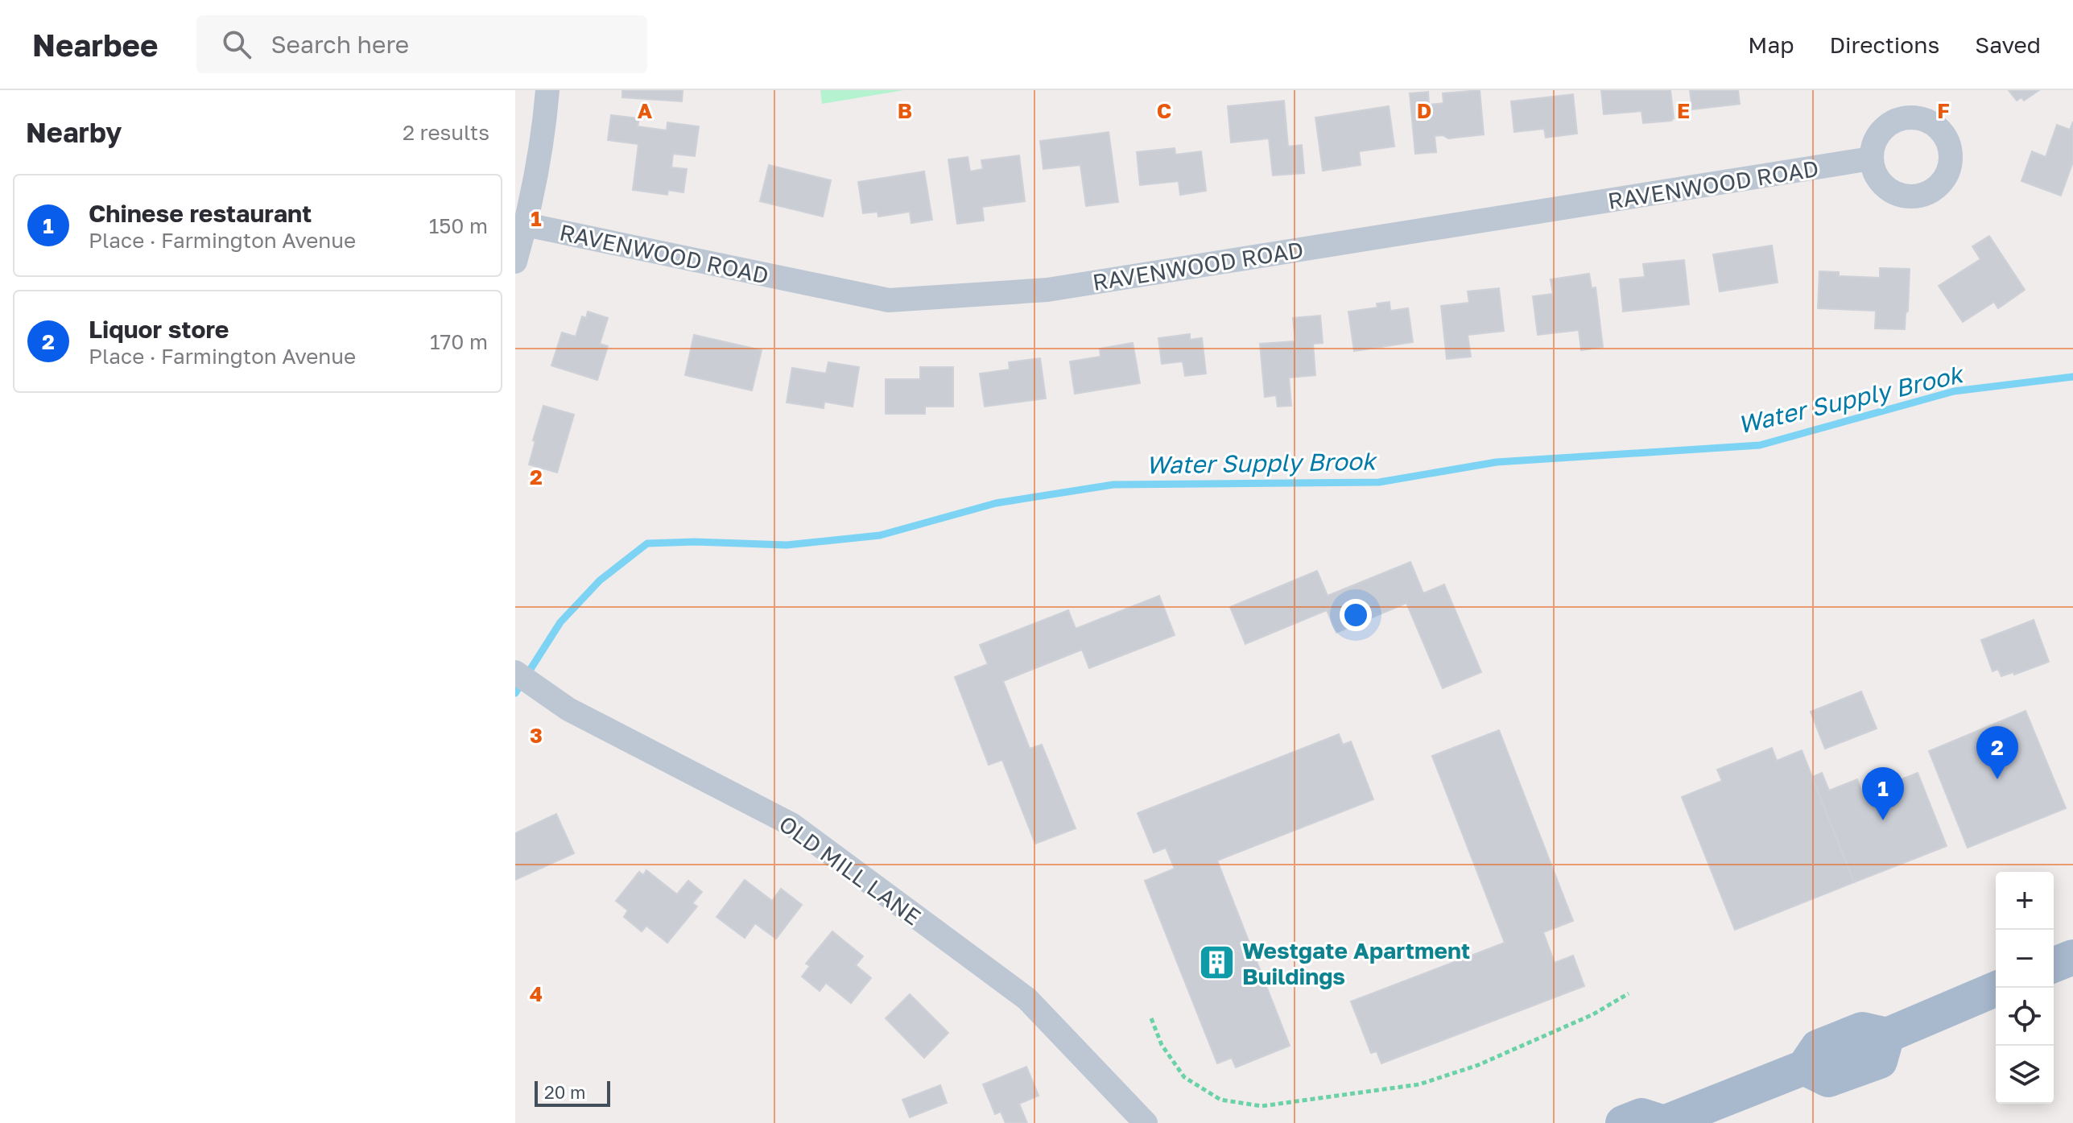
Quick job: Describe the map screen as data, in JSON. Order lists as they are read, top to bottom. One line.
{"streets":{"street":["RAVENWOOD ROAD","OLD MILL LANE"]},"water":["Water Supply Brook"],"places":{"building":["Westgate Apartment Buildings"]},"scale_bar":"20 m","page":{"header":"Nearbee","search":"Search here","nav":["Map","Directions","Saved"],"heading":["Nearby","2 results"],"list":[{"mark":"1","name":"Chinese restaurant","note":"Place · Farmington Avenue","value":"150 m"},{"mark":"2","name":"Liquor store","note":"Place · Farmington Avenue","value":"170 m"}],"pins":["2","1"],"map_buttons":["+","−"],"scale":"20 m"},"grid":{"columns":["A","B","C","D","E","F"],"rows":["1","2","3","4"]}}
